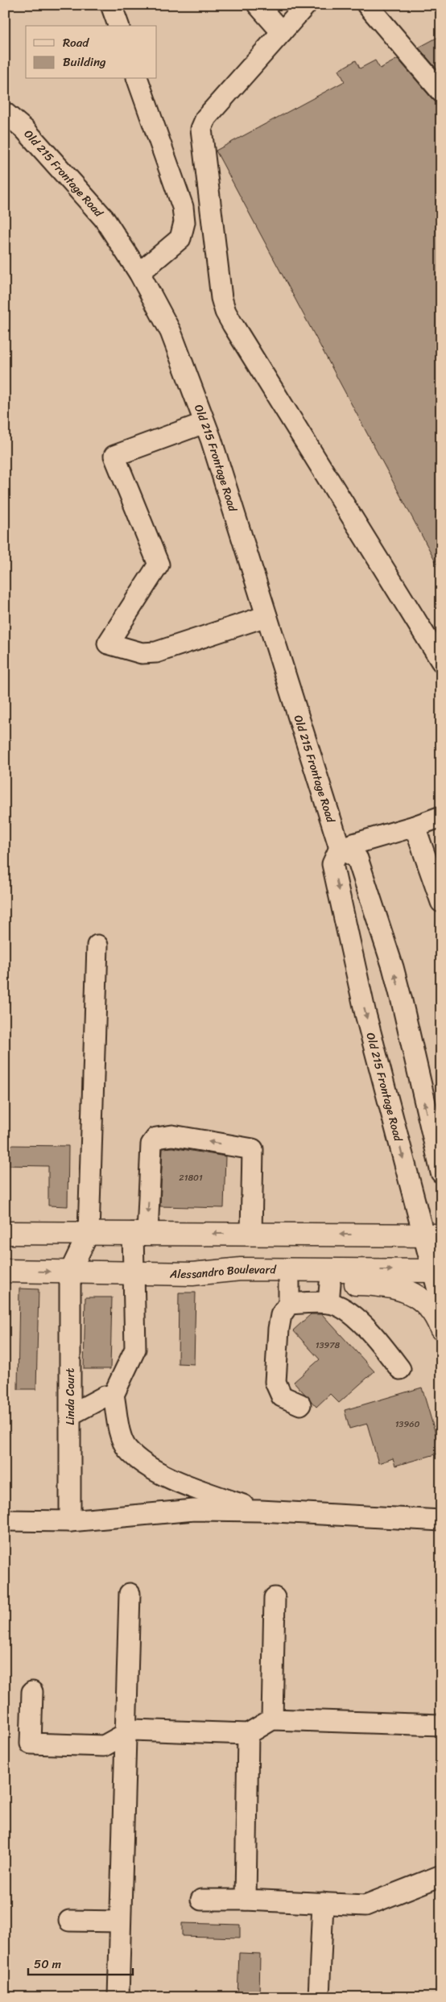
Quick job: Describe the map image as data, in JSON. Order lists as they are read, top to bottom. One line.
{"streets":{"main road":["Alessandro Boulevard"],"street":["Old 215 Frontage Road","Linda Court"]},"crossings":[["Old 215 Frontage Road","Alessandro Boulevard"],["Alessandro Boulevard","Linda Court"]],"house_numbers":["21801","13978","13960"],"legend":["Road","Building"],"scale_bar":"50 m"}
